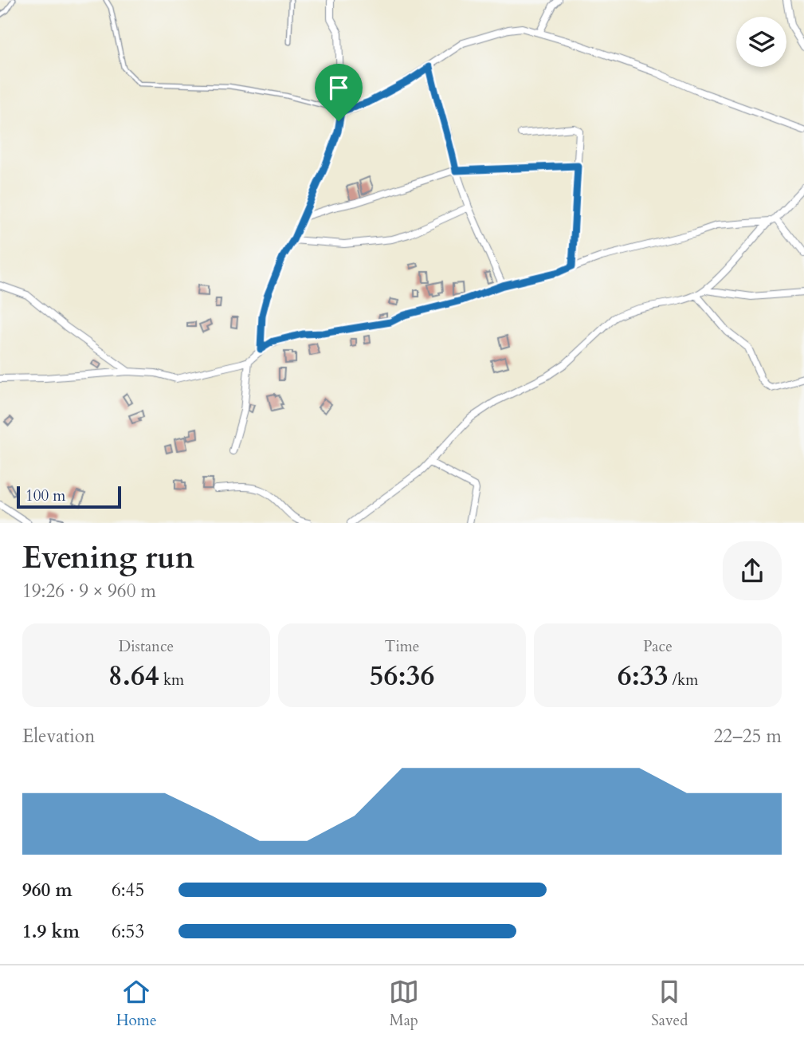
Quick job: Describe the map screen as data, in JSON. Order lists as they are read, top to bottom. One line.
{"scale_bar":"100 m","page":{"scale":"100 m","heading":["Evening run","19:26 · 9 × 960 m"],"stats":[["Distance","8.64 km"],["Time","56:36"],["Pace","6:33 /km"]],"chart":["Elevation","22–25 m"],"list":[{"name":"960 m","note":"6:45"},{"name":"1.9 km","note":"6:53"}],"tabs":["Home","Map","Saved"]}}
